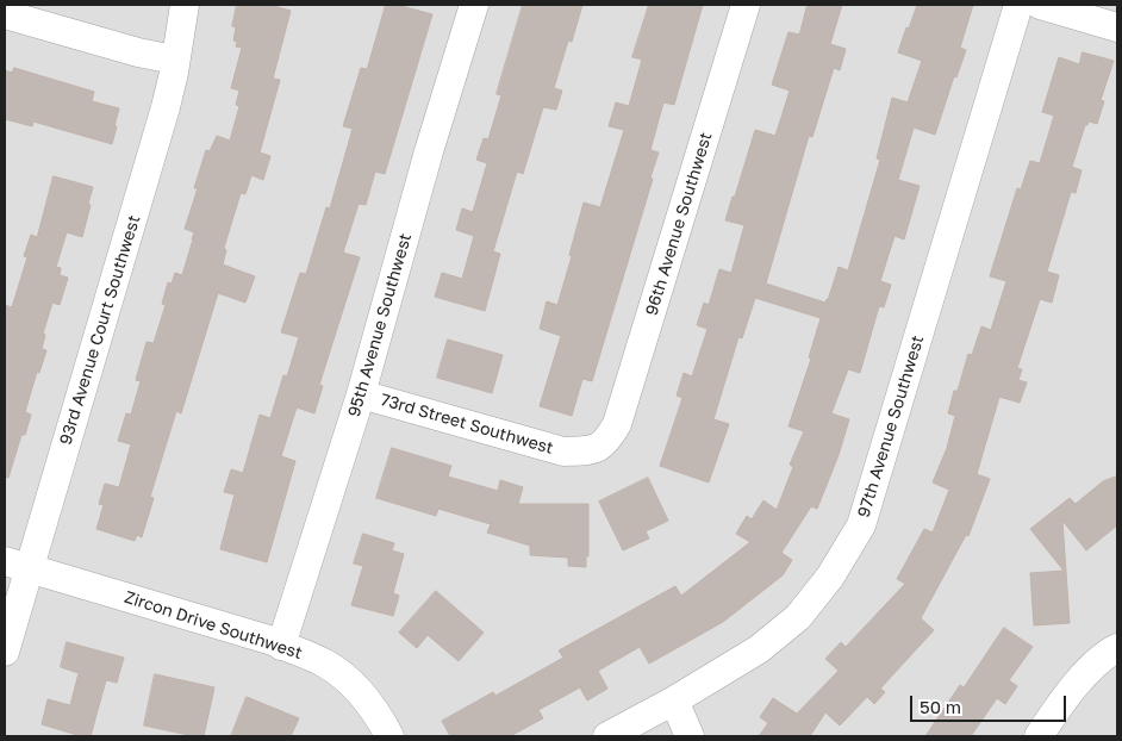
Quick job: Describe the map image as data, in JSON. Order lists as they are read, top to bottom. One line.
{"streets":{"street":["96th Avenue Southwest","95th Avenue Southwest","93rd Avenue Court Southwest","73rd Street Southwest","97th Avenue Southwest","Zircon Drive Southwest"]},"crossings":[["96th Avenue Southwest","73rd Street Southwest"],["95th Avenue Southwest","73rd Street Southwest"],["95th Avenue Southwest","Zircon Drive Southwest"],["93rd Avenue Court Southwest","Zircon Drive Southwest"]],"scale_bar":"50 m"}
